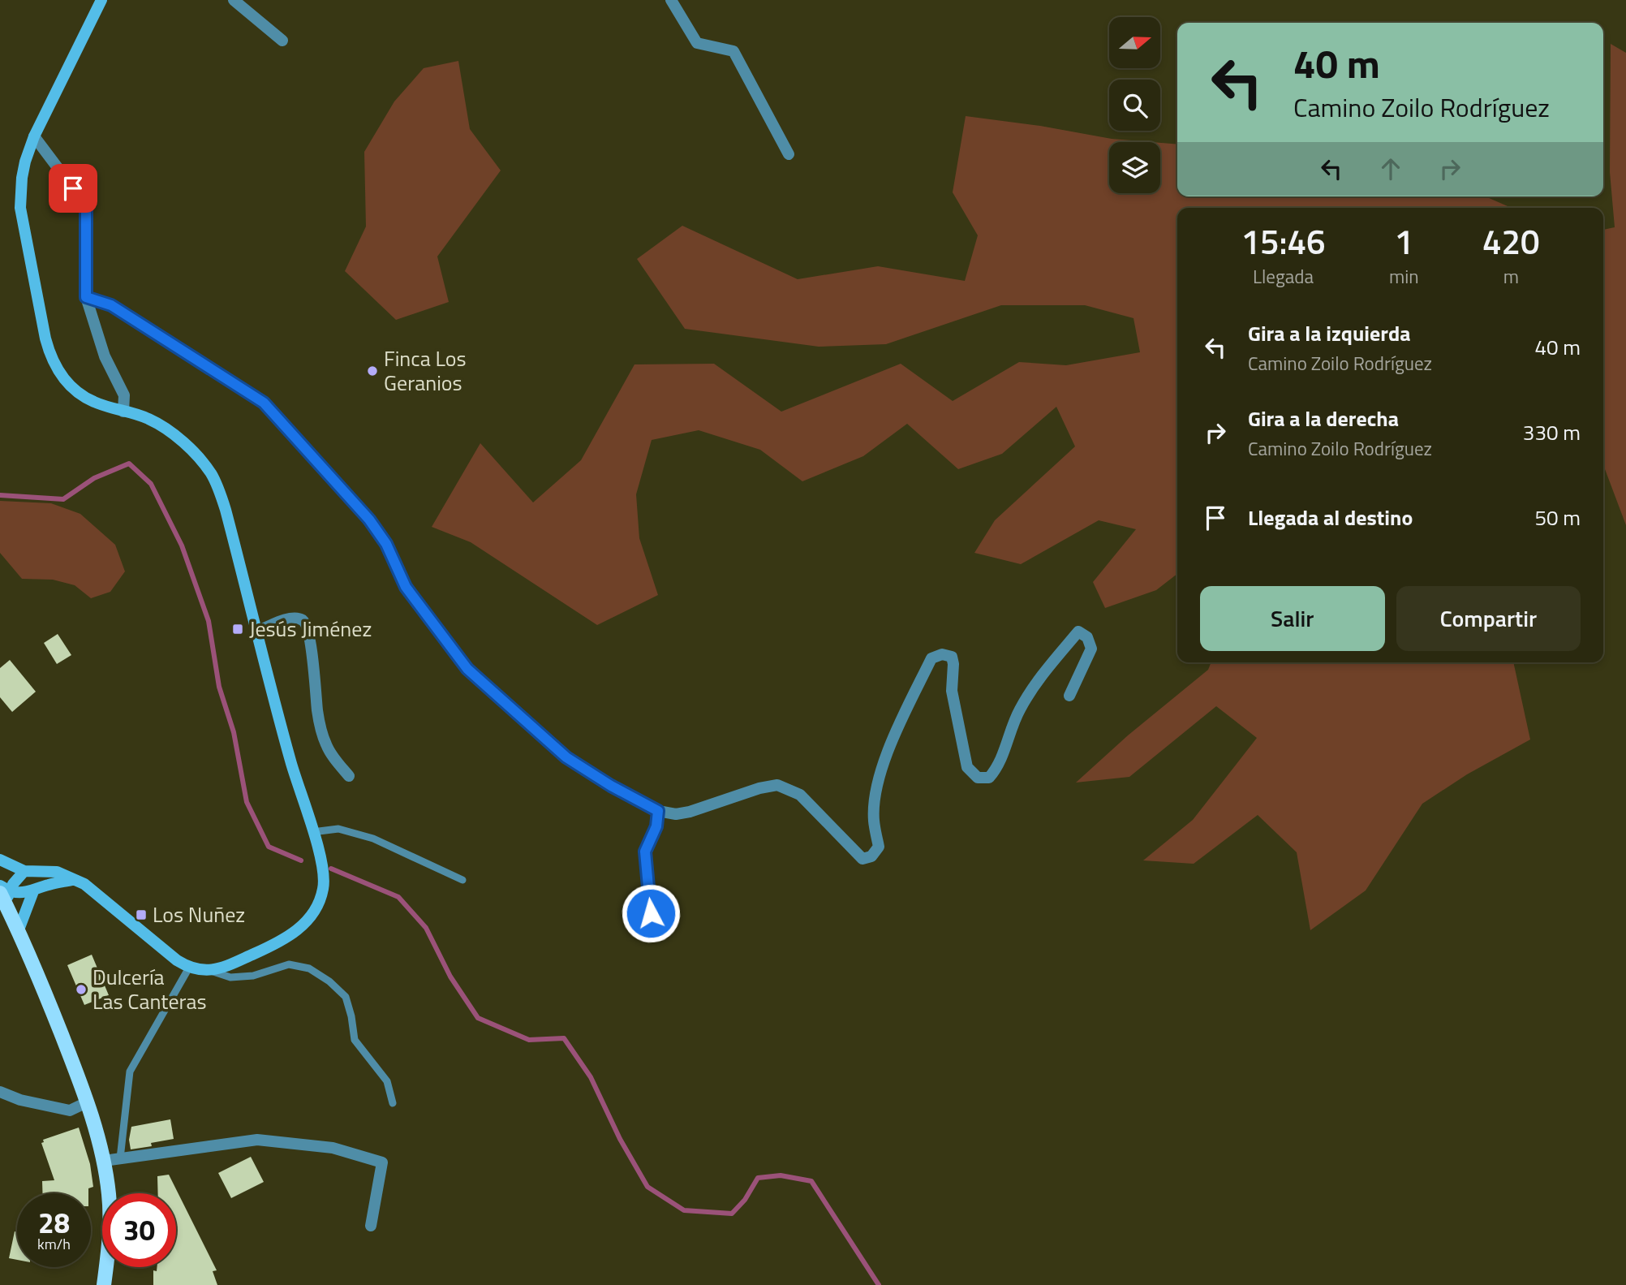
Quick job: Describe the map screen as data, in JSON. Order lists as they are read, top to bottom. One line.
{"places":{"other":["Finca Los Geranios","Dulcería Las Canteras"],"transit":["Jesús Jiménez","Los Nuñez"]},"north":"right","page":{"turn":["40 m","Camino Zoilo Rodríguez"],"eta":["15:46","Llegada","1","min","420","m"],"list":[{"name":"Gira a la izquierda","note":"Camino Zoilo Rodríguez","value":"40 m"},{"name":"Gira a la derecha","note":"Camino Zoilo Rodríguez","value":"330 m"},{"name":"Llegada al destino","value":"50 m"}],"buttons":["Salir","Compartir"],"speed":"28 km/h","limit":"30"}}
